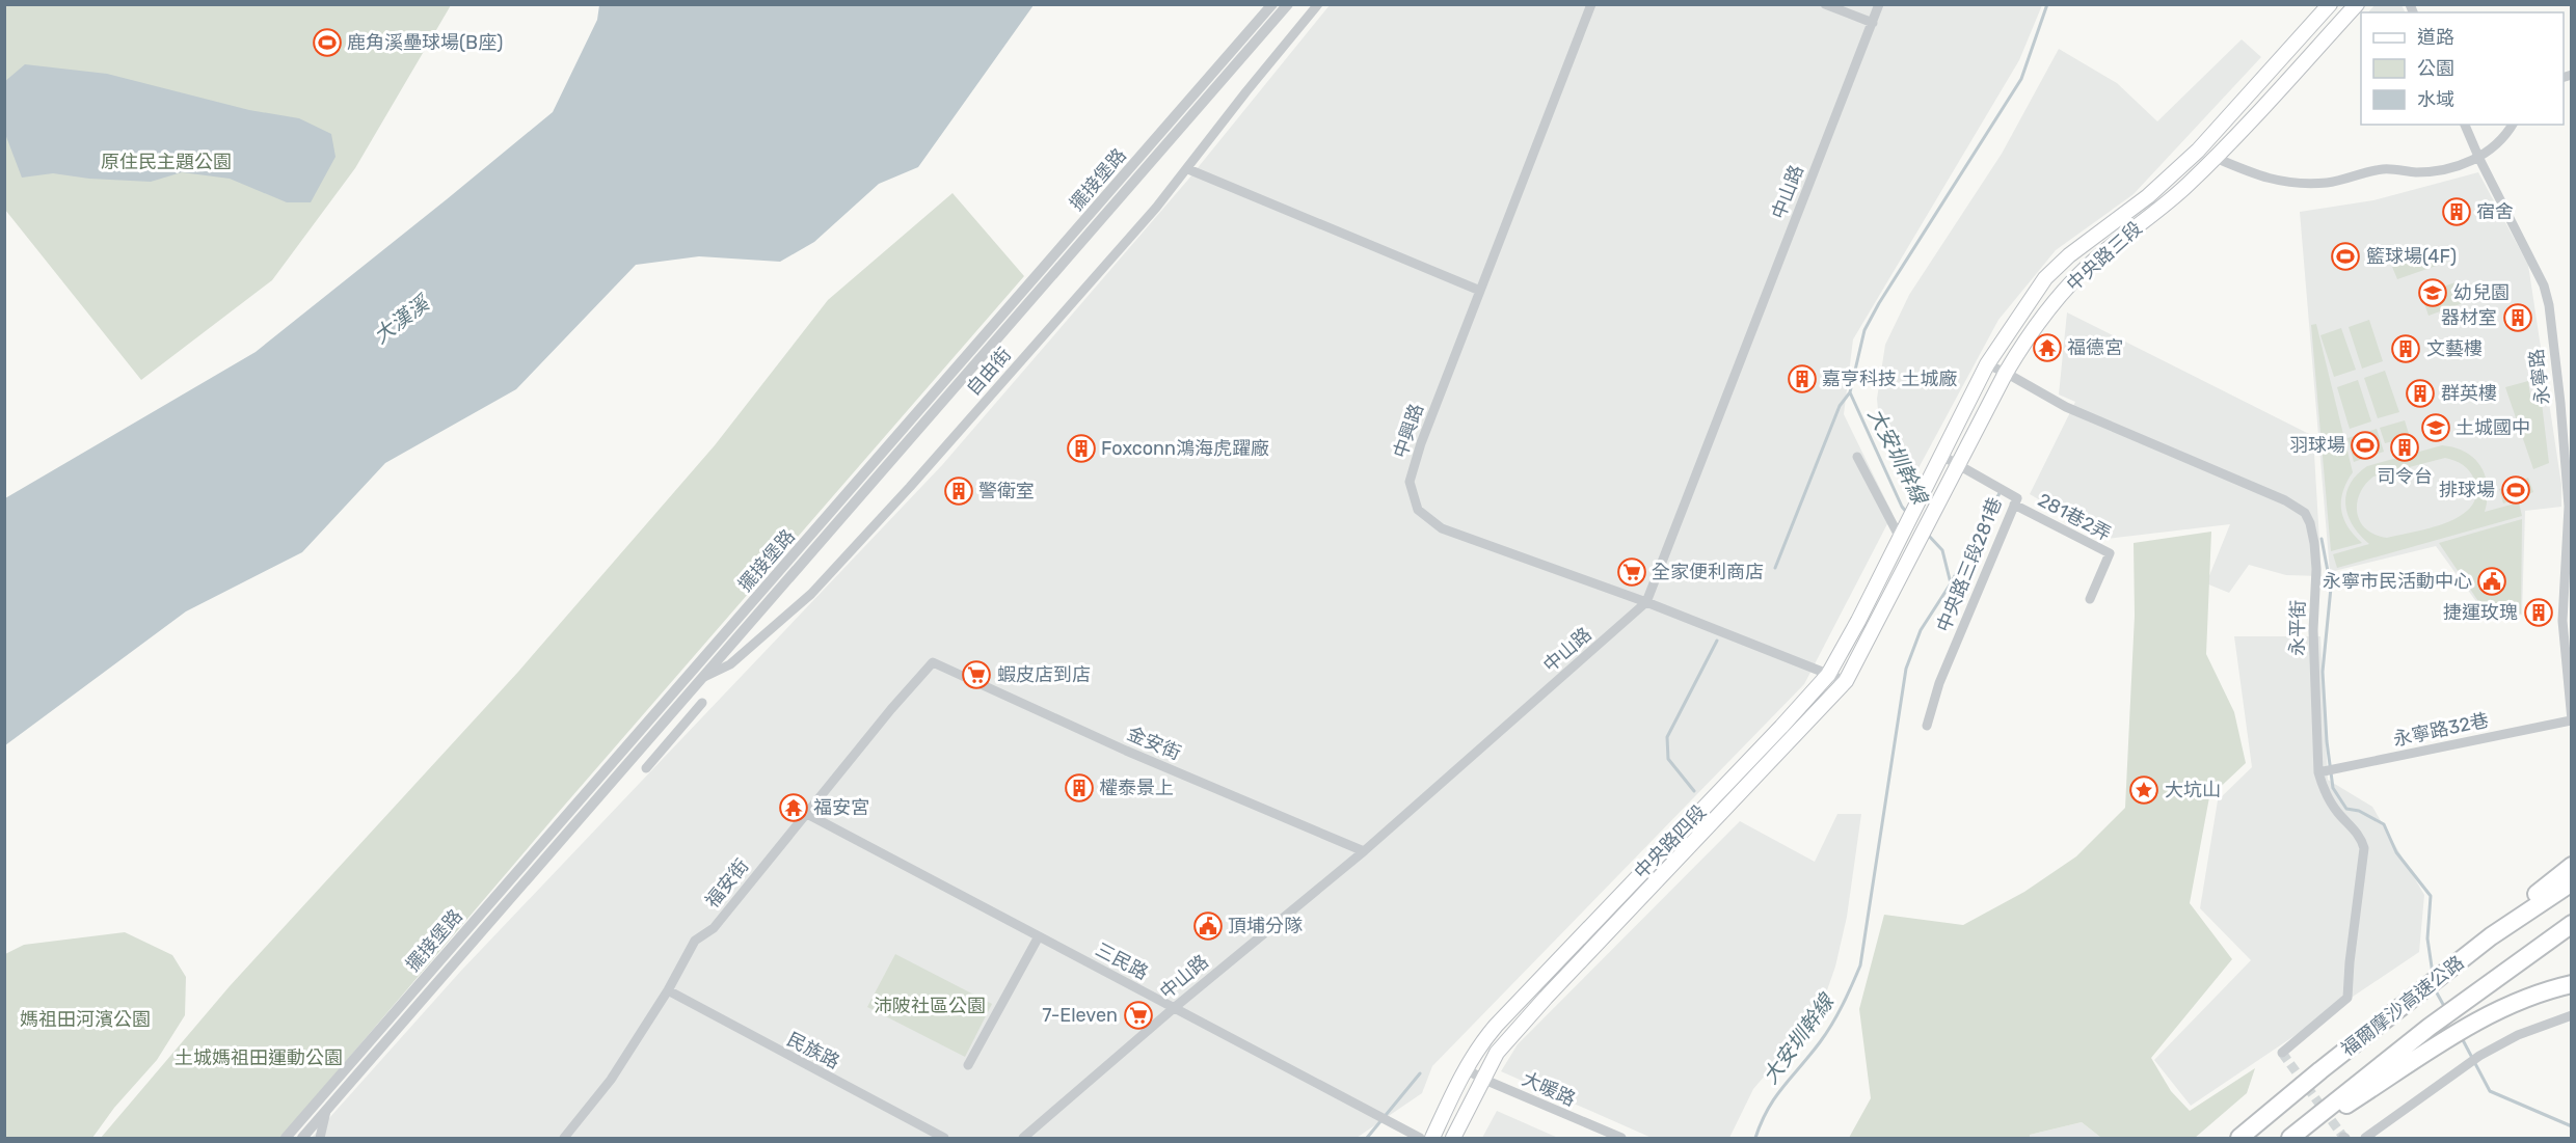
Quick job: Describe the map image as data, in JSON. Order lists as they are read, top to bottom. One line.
{"streets":{"highway":["福爾摩沙高速公路"],"main road":["中央路三段","中央路四段"],"street":["擺接堡路","中山路","自由街","永寧路","中興路","281巷2弄","中央路三段281巷","永平街","永寧路32巷","金安街","福安街","三民路","民族路","大暖路"]},"crossings":[["擺接堡路","自由街"],["中山路","中興路"],["中山路","金安街"],["中山路","三民路"],["中央路三段","中央路三段281巷"],["中央路三段","永平街"],["中央路三段","中央路四段"],["永寧路","永寧路32巷"],["中興路","中央路四段"],["281巷2弄","中央路三段281巷"],["永平街","永寧路32巷"],["金安街","福安街"],["中央路四段","大暖路"],["福安街","三民路"],["福安街","民族路"]],"water":["大漢溪","大安圳幹線"],"parks":["原住民主題公園","沛陂社區公園","媽祖田河濱公園","土城媽祖田運動公園"],"places":{"sports":["鹿角溪壘球場(B座)","籃球場(4F)","羽球場","排球場"],"building":["宿舍","器材室","文藝樓","嘉亨科技 土城廠","群英樓","司令台","Foxconn鴻海虎躍廠","警衛室","捷運玫瑰","權泰景上"],"school or university":["幼兒園","土城國中"],"temple":["福德宮","福安宮"],"supermarket":["全家便利商店","蝦皮店到店","7-Eleven"],"public building":["永寧市民活動中心","頂埔分隊"],"place":["大坑山"]},"legend":["道路","公園","水域"]}
